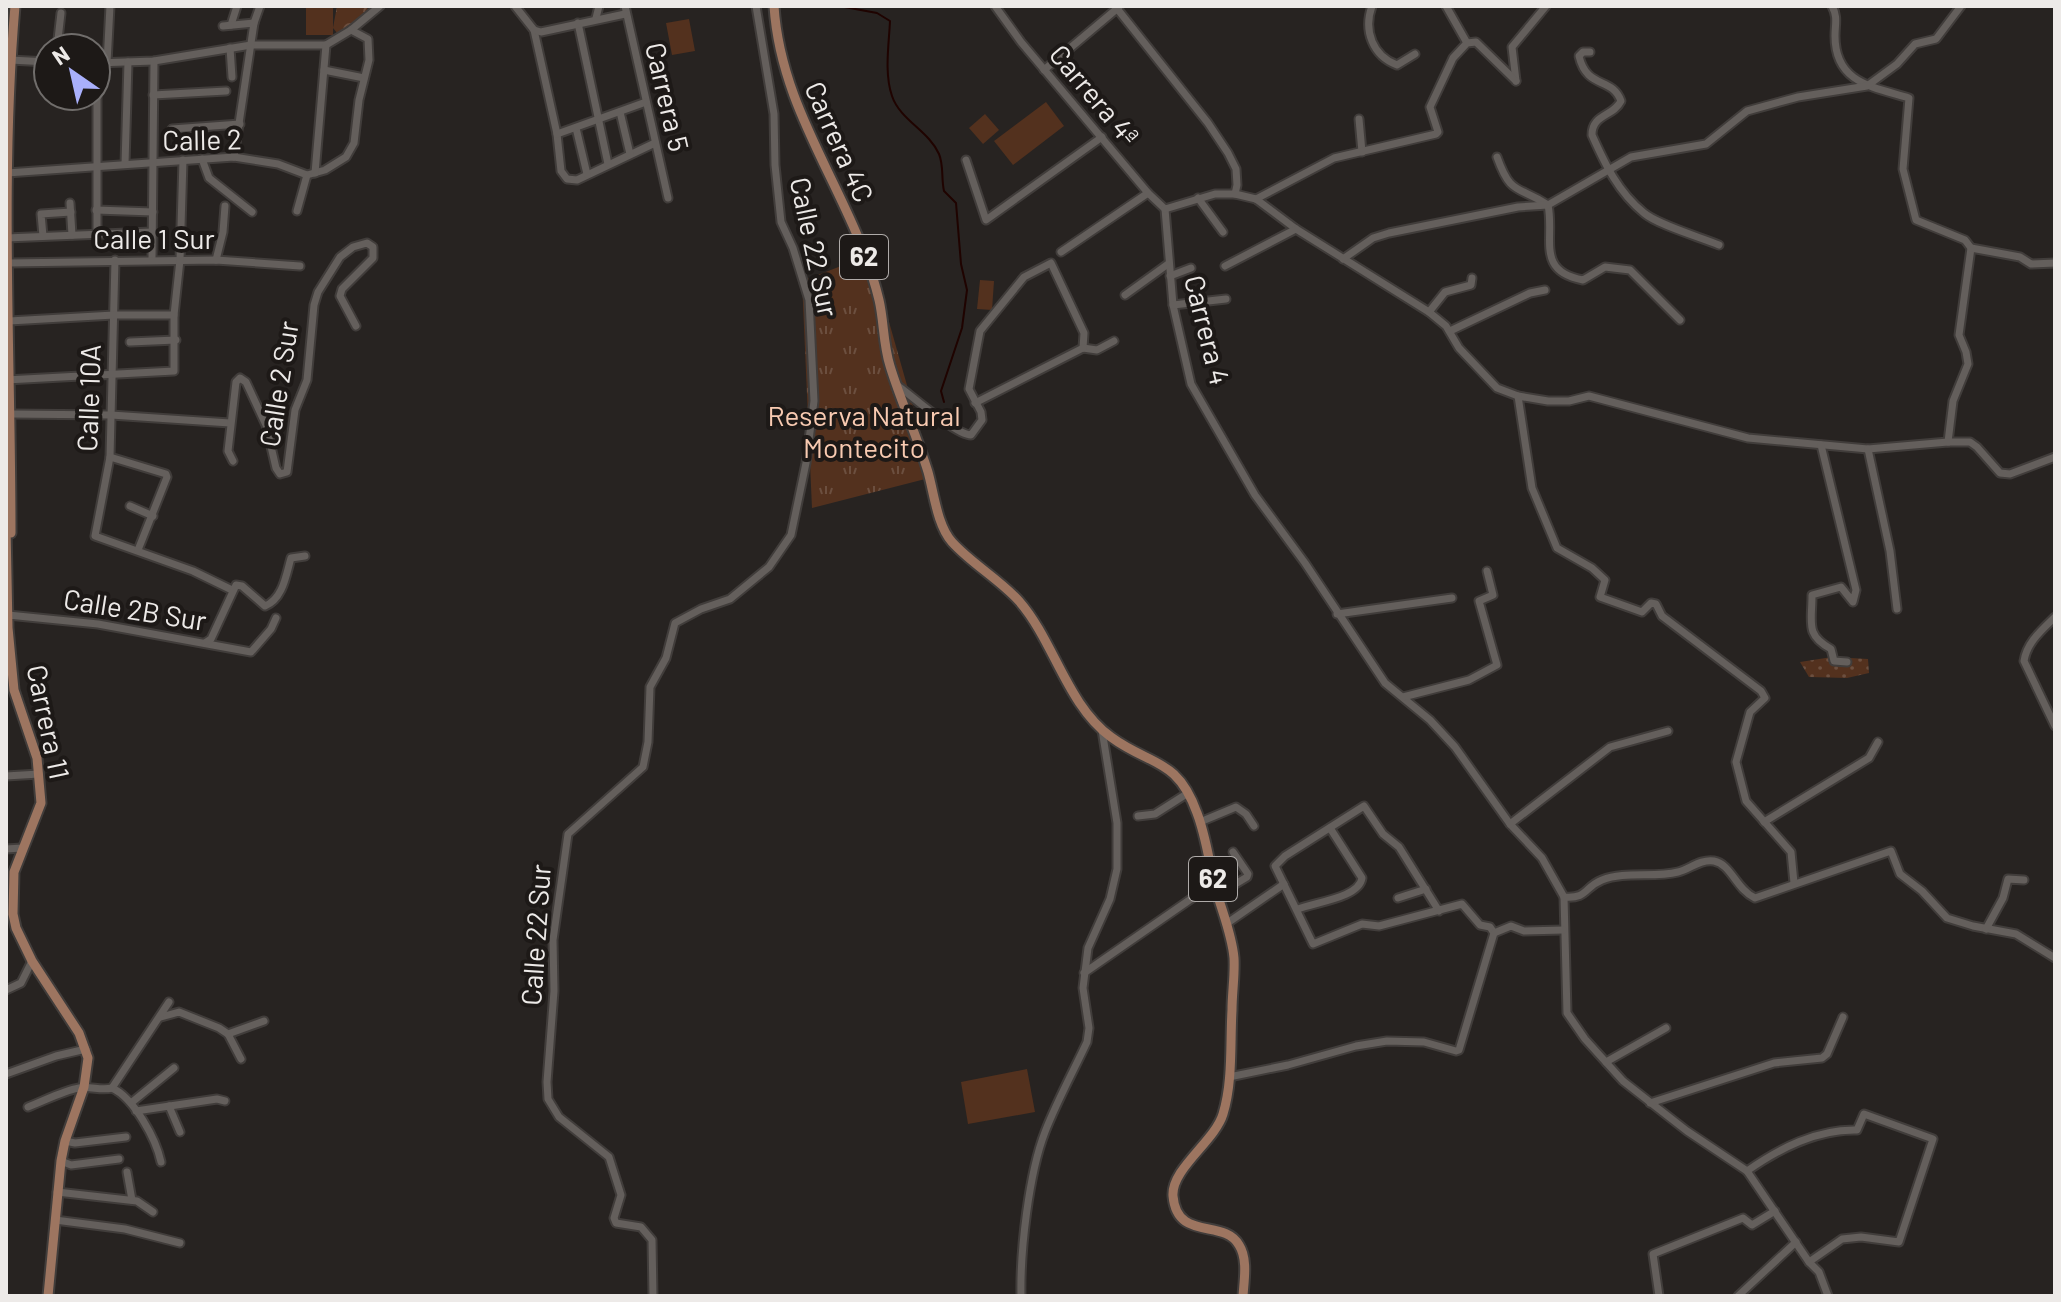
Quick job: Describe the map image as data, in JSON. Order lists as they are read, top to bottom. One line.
{"streets":{"main road":["Carrera 4C","62","Carrera 11"],"street":["Carrera 4ª","Carrera 5","Calle 2","Calle 1 Sur","Calle 22 Sur","Carrera 4","Calle 2 Sur","Calle 10A","Calle 2B Sur"]},"crossings":[["Carrera 4ª","Carrera 4"],["Calle 2","Carrera 11"],["Carrera 4C","62"],["Calle 1 Sur","Calle 10A"],["Calle 1 Sur","Carrera 11"],["Calle 2 Sur","Calle 10A"],["Calle 2 Sur","Carrera 11"],["Calle 2B Sur","Carrera 11"]],"parks":["Reserva Natural Montecito"],"north":"top left"}
